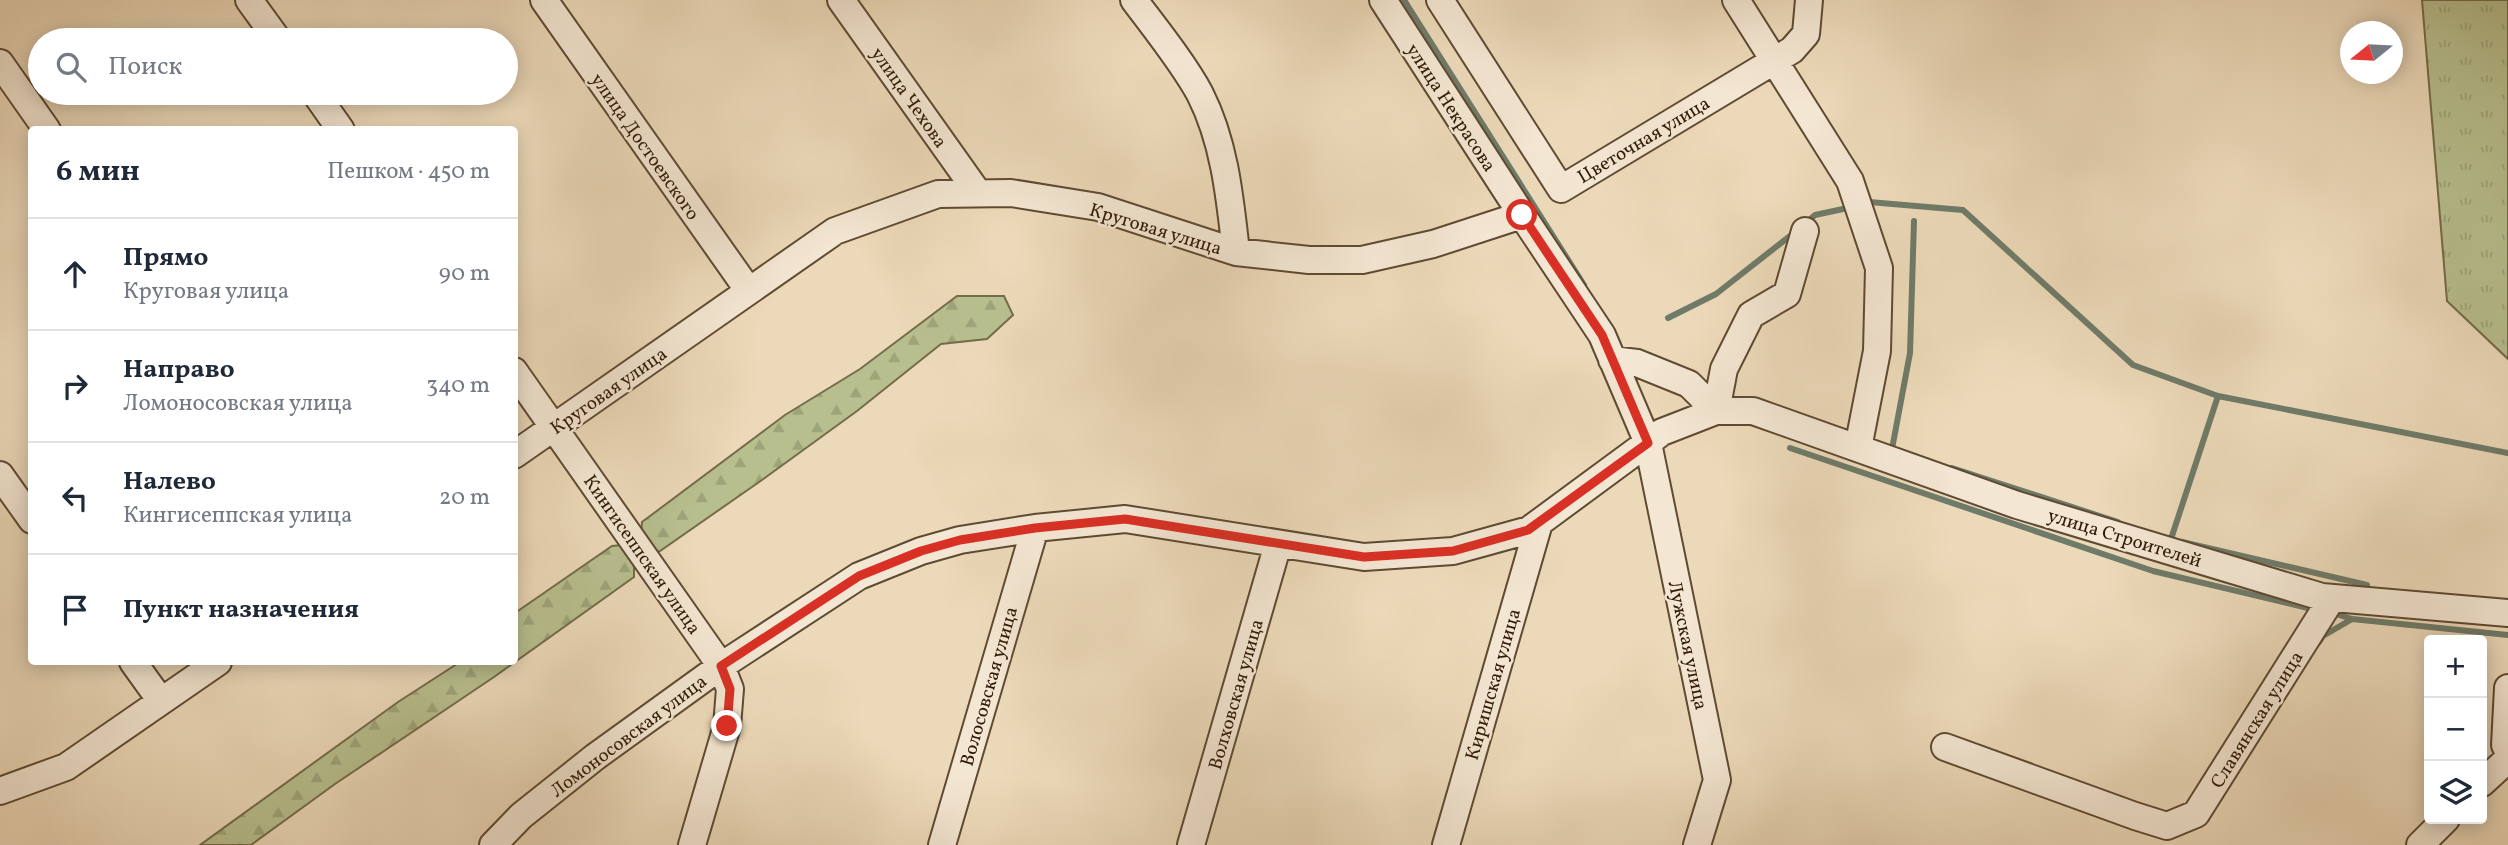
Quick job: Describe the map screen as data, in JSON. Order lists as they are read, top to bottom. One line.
{"streets":{"street":["улица Чехова","улица Некрасова","Цветочная улица","улица Достоевского","Круговая улица","улица Строителей","Кингисеппская улица","Лужская улица","Киришская улица","Волосовская улица","Волховская улица","Славянская улица","Ломоносовская улица"]},"crossings":[["улица Чехова","Круговая улица"],["улица Некрасова","Круговая улица"],["улица Достоевского","Круговая улица"],["Круговая улица","Кингисеппская улица"],["улица Строителей","Славянская улица"],["улица Строителей","Ломоносовская улица"],["Кингисеппская улица","Ломоносовская улица"],["Лужская улица","Ломоносовская улица"],["Киришская улица","Ломоносовская улица"],["Волосовская улица","Ломоносовская улица"],["Волховская улица","Ломоносовская улица"]],"north":"left","page":{"search":"Поиск","heading":["6 мин","Пешком · 450 m"],"list":[["Прямо","Круговая улица","90 m"],["Направо","Ломоносовская улица","340 m"],["Налево","Кингисеппская улица","20 m"],"Пункт назначения"],"map_buttons":["+","−"]}}
